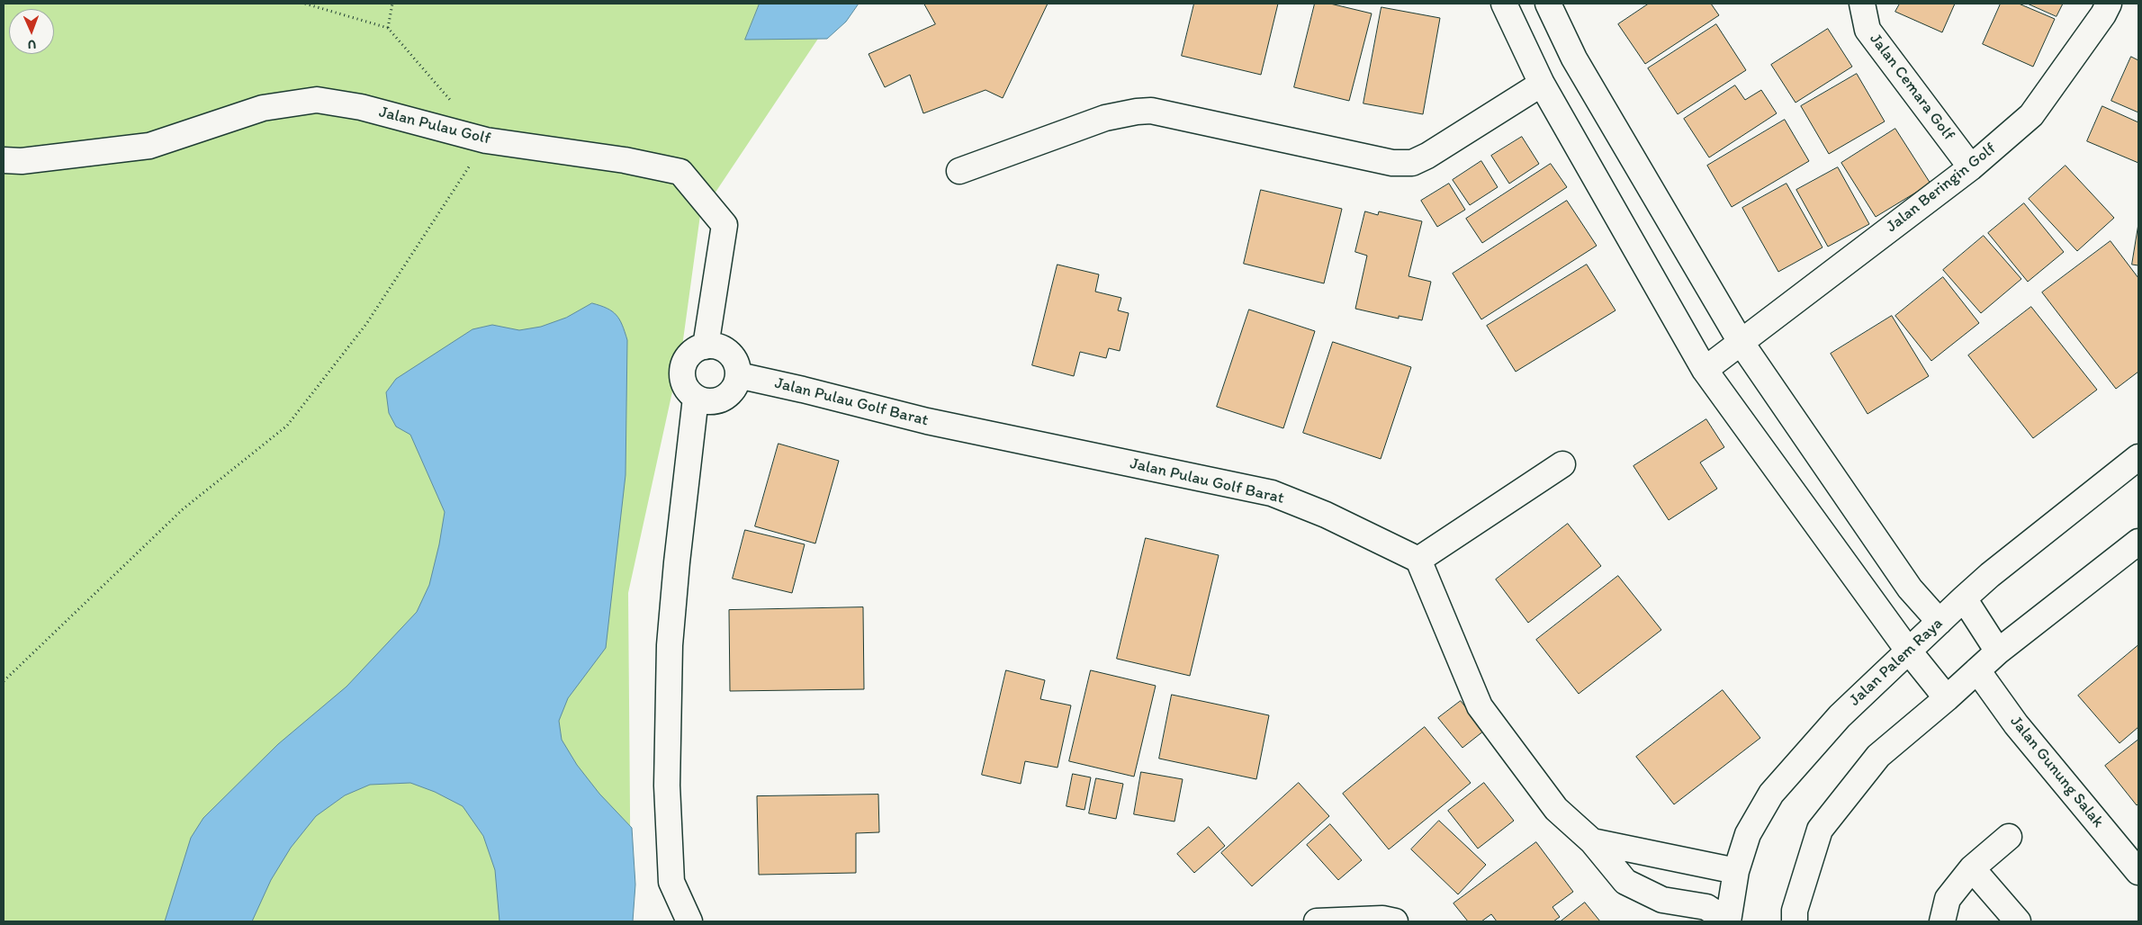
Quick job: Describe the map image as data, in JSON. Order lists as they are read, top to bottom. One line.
{"streets":{"street":["Jalan Cemara Golf","Jalan Pulau Golf","Jalan Beringin Golf","Jalan Pulau Golf Barat","Jalan Palem Raya","Jalan Gunung Salak"]},"crossings":[["Jalan Cemara Golf","Jalan Beringin Golf"],["Jalan Pulau Golf","Jalan Pulau Golf Barat"]],"north":"bottom"}
